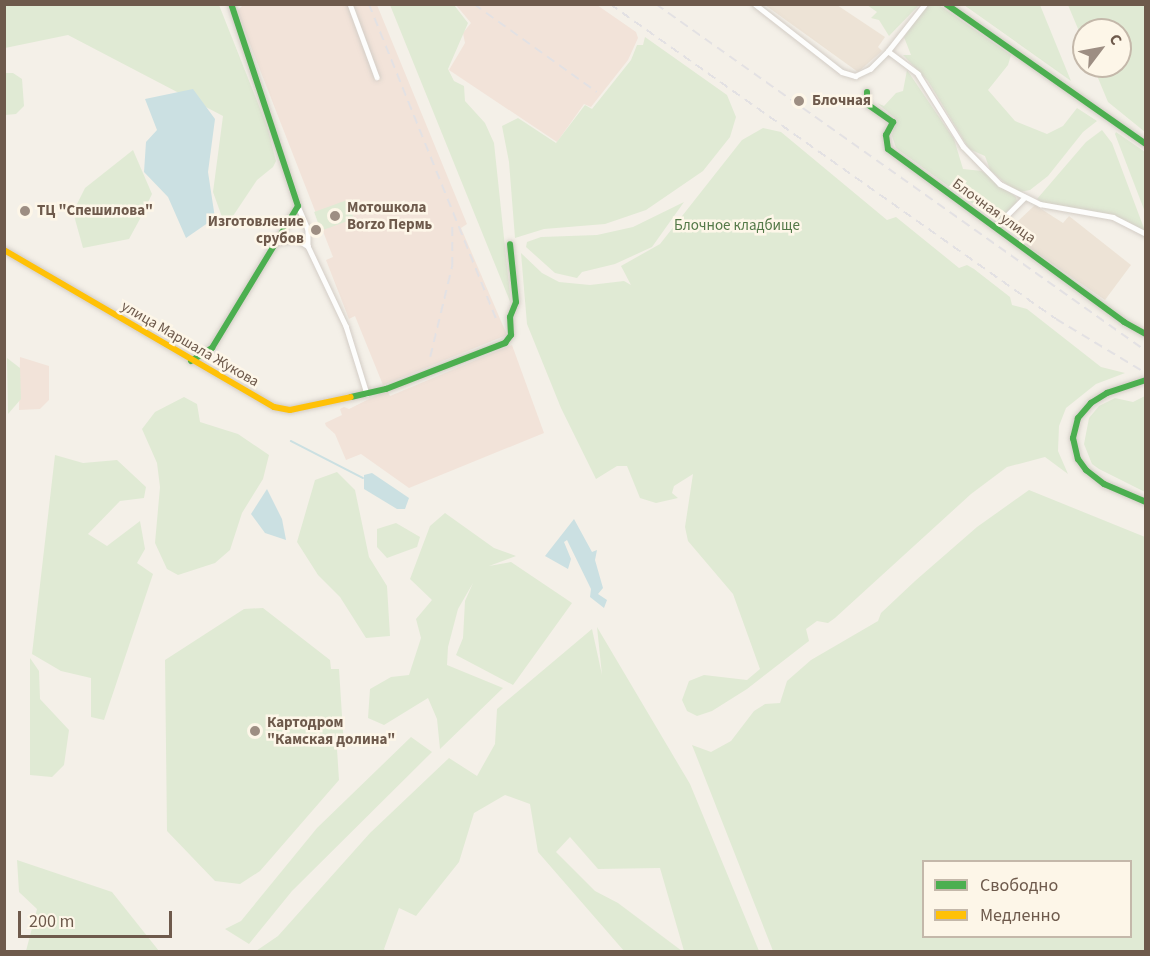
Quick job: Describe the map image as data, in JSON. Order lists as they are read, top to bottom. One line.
{"streets":{"street":["Блочная улица","улица Маршала Жукова"]},"parks":["Блочное кладбище"],"places":["Блочная","ТЦ \"Спешилова\"","Мотошкола Borzo Пермь","Изготовление срубов","Картодром \"Камская долина\""],"legend":["Свободно","Медленно"],"scale_bar":"200 m","north":"top right"}
